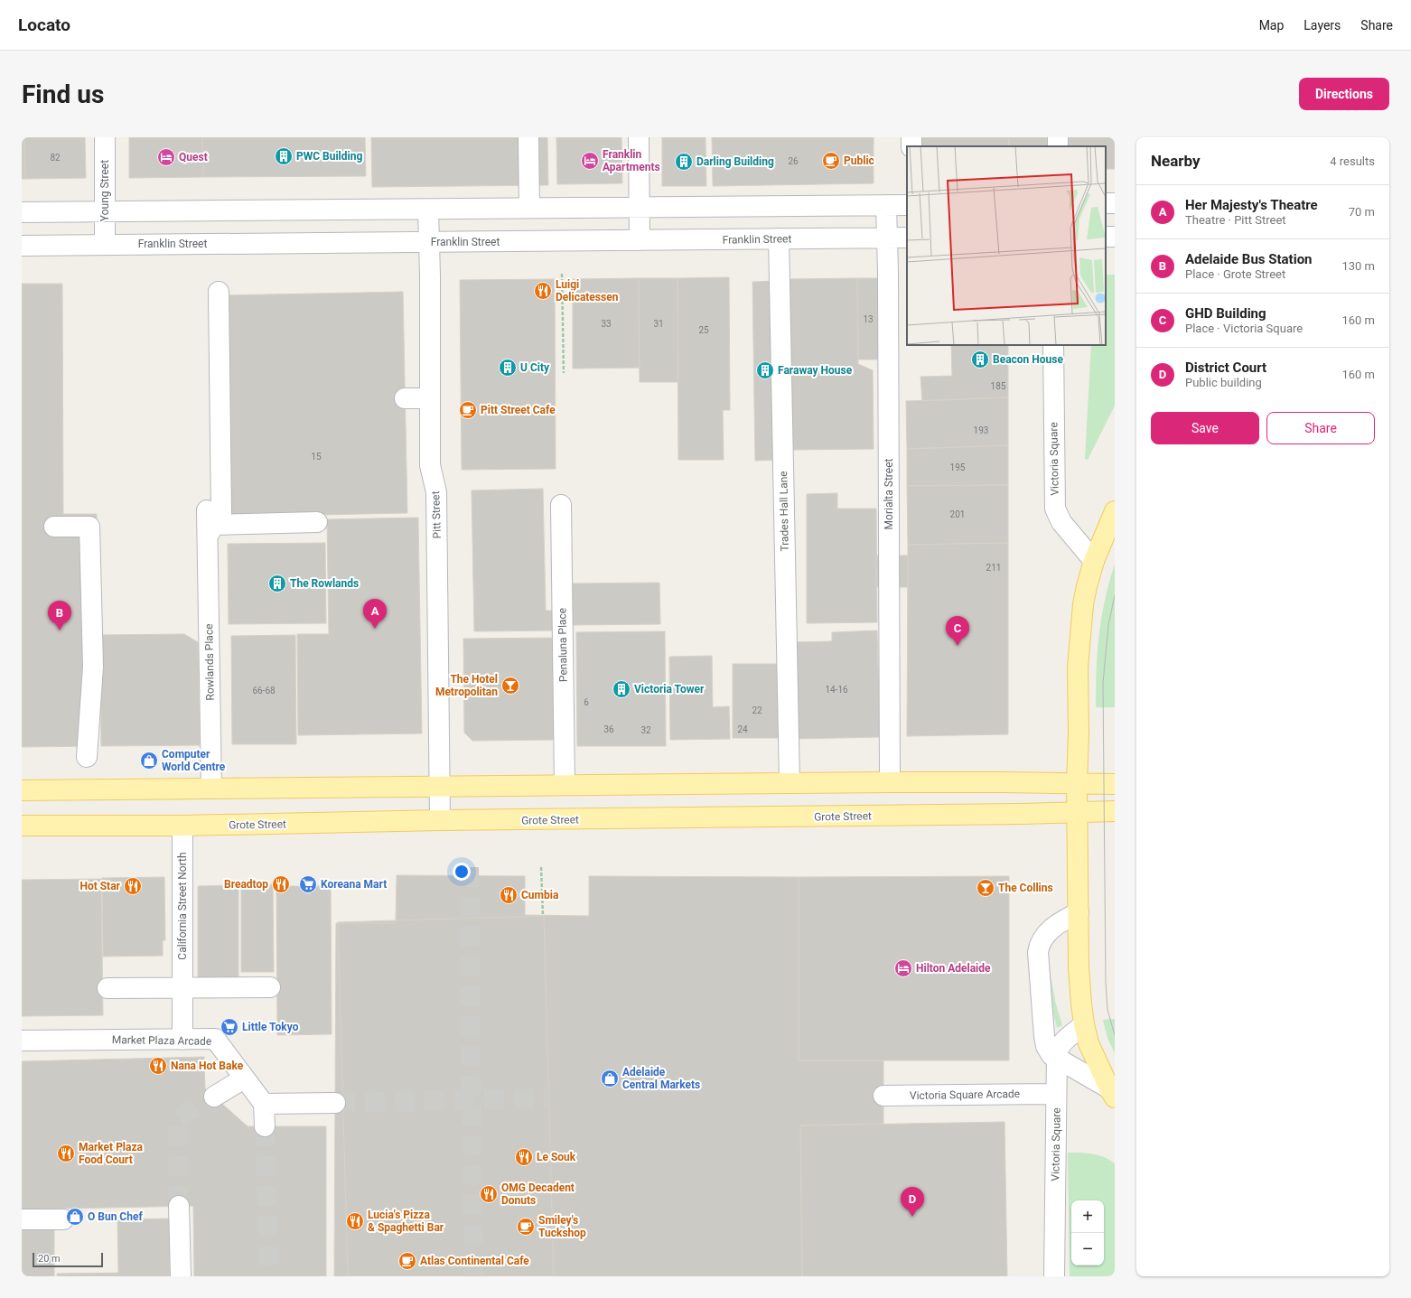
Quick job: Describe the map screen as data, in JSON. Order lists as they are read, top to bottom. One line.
{"streets":{"main road":["Grote Street"],"street":["Young Street","Franklin Street","Victoria Square","Morialta Street","Trades Hall Lane","Pitt Street","Penaluna Place","Rowlands Place","California Street North","Market Plaza Arcade","Victoria Square Arcade"]},"crossings":[["Young Street","Franklin Street"],["Franklin Street","Morialta Street"],["Franklin Street","Trades Hall Lane"],["Franklin Street","Pitt Street"],["Pitt Street","Grote Street"],["Grote Street","California Street North"],["California Street North","Market Plaza Arcade"]],"places":{"building":["PWC Building","Darling Building","Beacon House","U City","Faraway House","The Rowlands","Victoria Tower"],"hotel":["Quest","Franklin Apartments","Hilton Adelaide"],"cafe":["Public","Pitt Street Cafe","Smiley's Tuckshop","Atlas Continental Cafe"],"restaurant":["Luigi Delicatessen","Breadtop","Hot Star","Cumbia","Nana Hot Bake","Market Plaza Food Court","Le Souk","OMG Decadent Donuts","Lucia's Pizza & Spaghetti Bar"],"bar":["The Hotel Metropolitan","The Collins"],"shop":["Computer World Centre","Adelaide Central Markets","O Bun Chef"],"supermarket":["Koreana Mart","Little Tokyo"]},"house_numbers":["82","26","13","33","31","25","185","193","15","195","201","211","14-16","66-68","6","22","36","24","32"],"scale_bar":"20 m","page":{"header":"Locato","nav":["Map","Layers","Share"],"buttons":["Directions",["Save","Share"]],"title":"Find us","heading":["Nearby","4 results"],"list":[{"mark":"A","name":"Her Majesty's Theatre","note":"Theatre · Pitt Street","value":"70 m"},{"mark":"B","name":"Adelaide Bus Station","note":"Place · Grote Street","value":"130 m"},{"mark":"C","name":"GHD Building","note":"Place · Victoria Square","value":"160 m"},{"mark":"D","name":"District Court","note":"Public building","value":"160 m"}],"pins":["A","B","C","D"],"map_buttons":["+","−"],"scale":"20 m"}}
